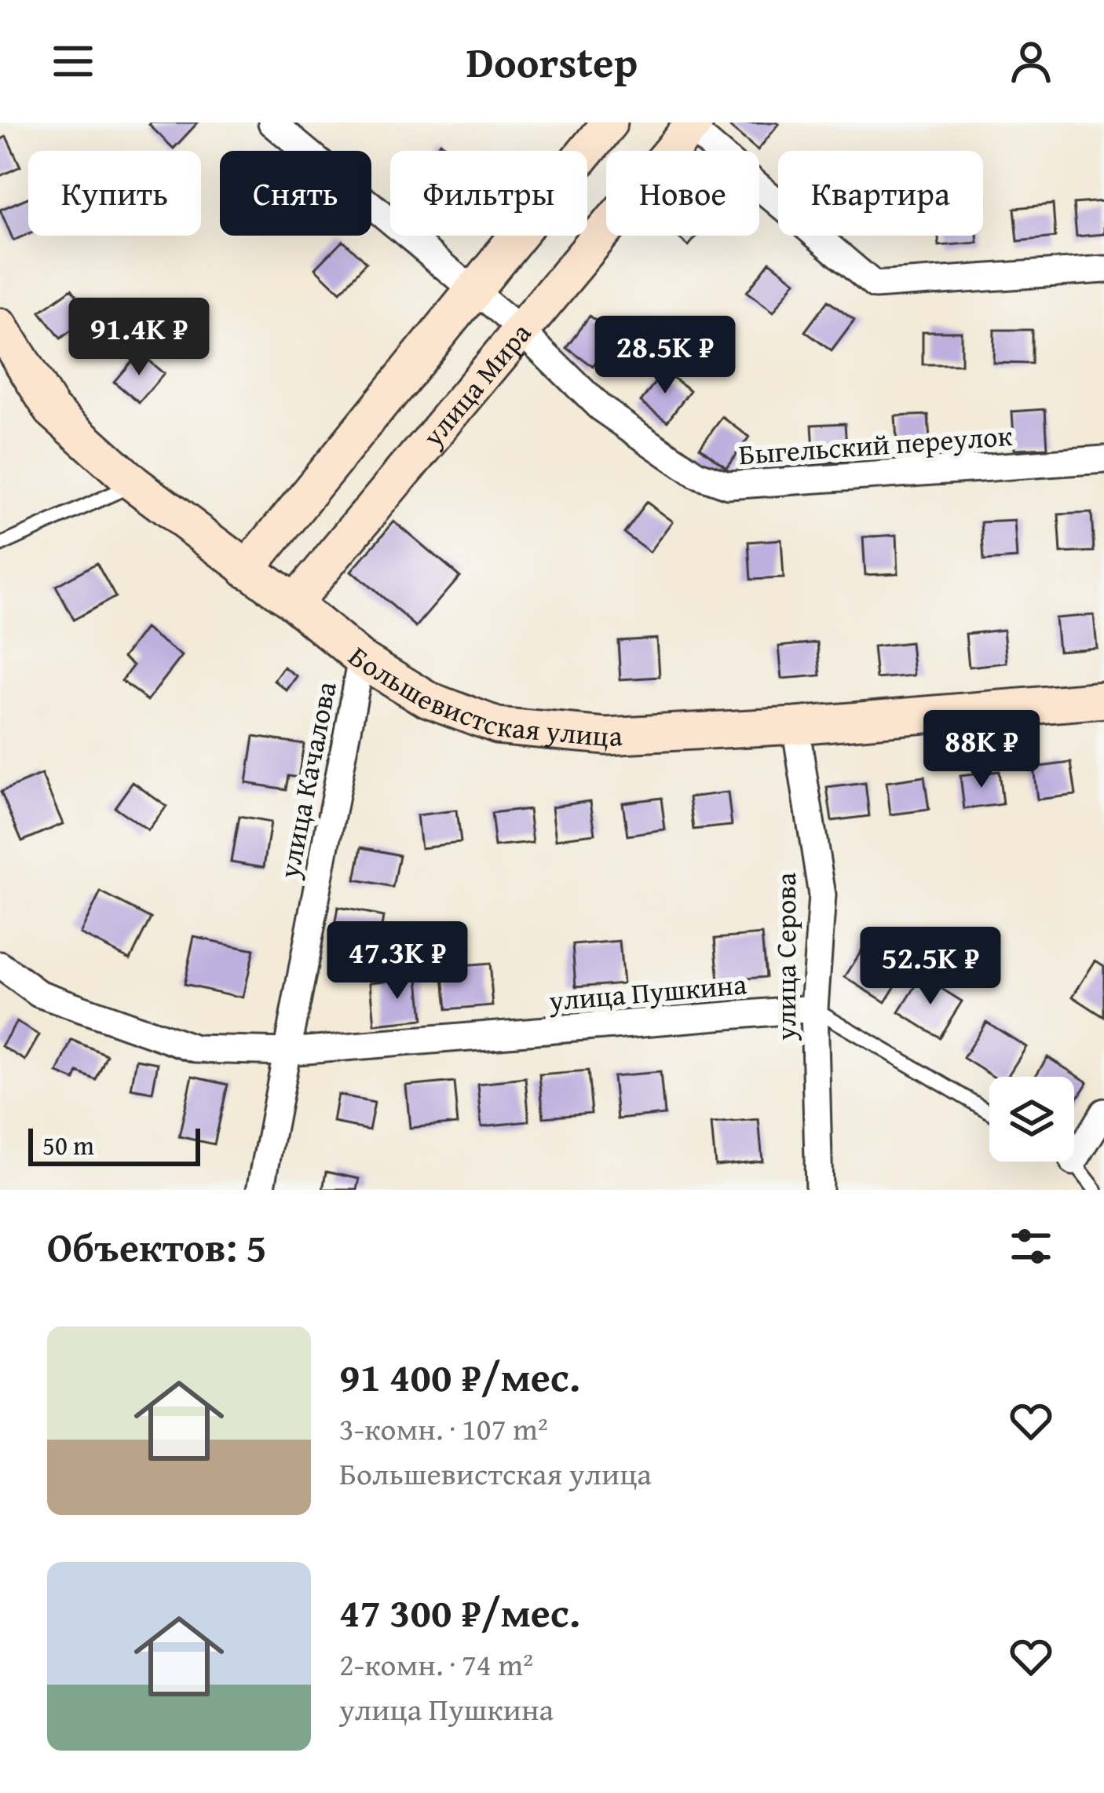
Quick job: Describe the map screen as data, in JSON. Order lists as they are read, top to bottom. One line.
{"streets":{"street":["улица Мира","Быгельский переулок","Большевистская улица","улица Качалова","улица Серова","улица Пушкина"]},"crossings":[["улица Мира","Быгельский переулок"],["улица Мира","Большевистская улица"],["Большевистская улица","улица Качалова"],["Большевистская улица","улица Серова"],["улица Качалова","улица Пушкина"],["улица Серова","улица Пушкина"]],"scale_bar":"50 m","page":{"header":"Doorstep","chip":["Купить","Снять","Фильтры","Новое","Квартира"],"price":["91.4K ₽","28.5K ₽","88K ₽","47.3K ₽","52.5K ₽"],"scale":"50 m","heading":"Объектов: 5","list":[{"name":"91 400 ₽/мес.","note":"3-комн. · 107 m² · Большевистская улица"},{"name":"47 300 ₽/мес.","note":"2-комн. · 74 m² · улица Пушкина"}]}}
